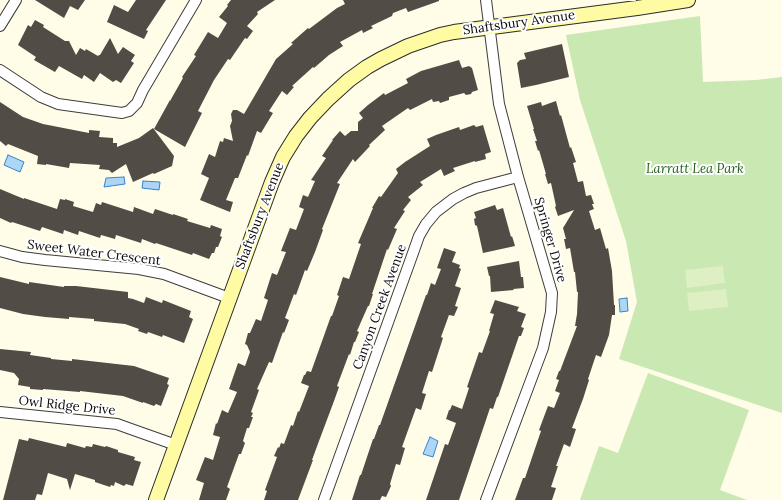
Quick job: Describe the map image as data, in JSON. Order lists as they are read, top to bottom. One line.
{"streets":{"street":["Shaftsbury Avenue","Springer Drive","Sweet Water Crescent","Canyon Creek Avenue","Owl Ridge Drive"]},"crossings":[["Shaftsbury Avenue","Springer Drive"],["Shaftsbury Avenue","Sweet Water Crescent"],["Shaftsbury Avenue","Owl Ridge Drive"],["Springer Drive","Canyon Creek Avenue"]],"parks":["Larratt Lea Park"]}
